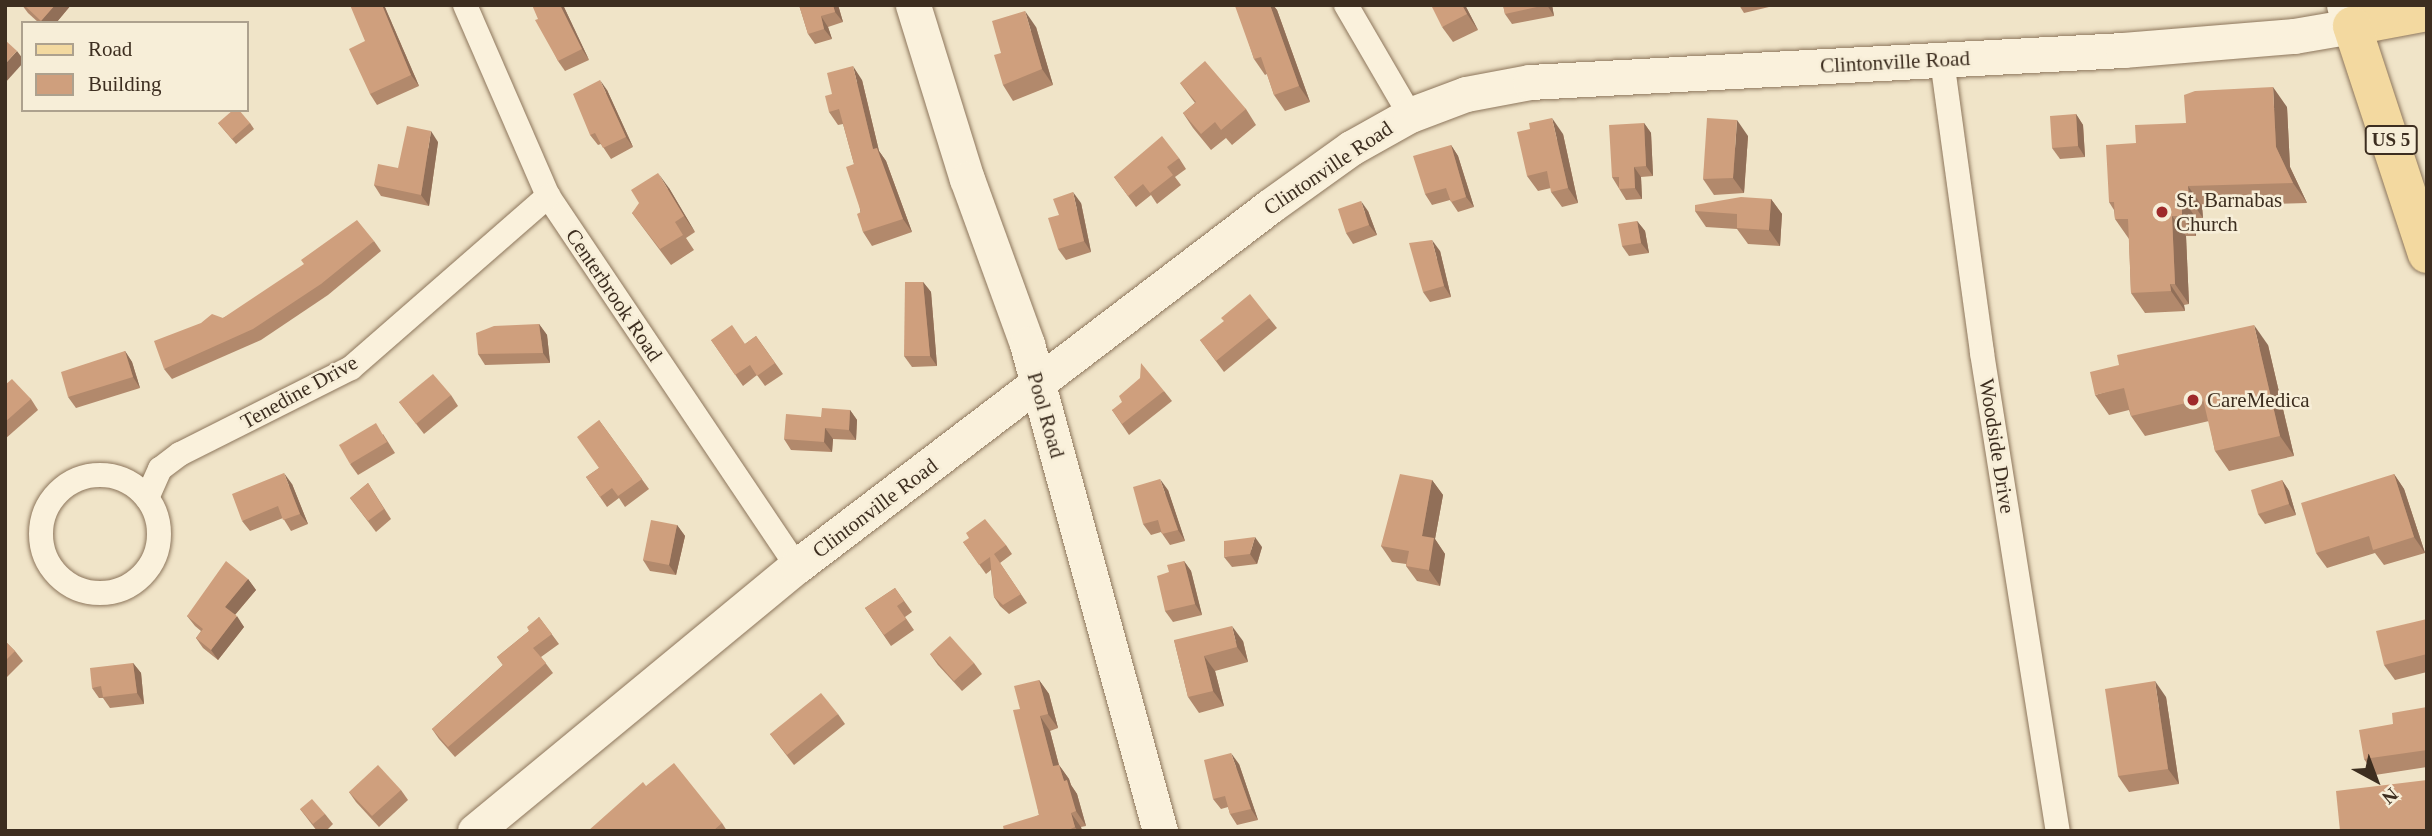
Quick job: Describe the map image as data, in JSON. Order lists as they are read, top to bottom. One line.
{"streets":{"main road":["Clintonville Road","US 5","Pool Road"],"street":["Centerbrook Road","Tenedine Drive","Woodside Drive"]},"crossings":[["Clintonville Road","US 5"],["Clintonville Road","Centerbrook Road"],["Clintonville Road","Pool Road"],["Clintonville Road","Woodside Drive"],["Centerbrook Road","Tenedine Drive"]],"places":["St. Barnabas Church","CareMedica"],"legend":["Road","Building"],"north":"bottom right"}
